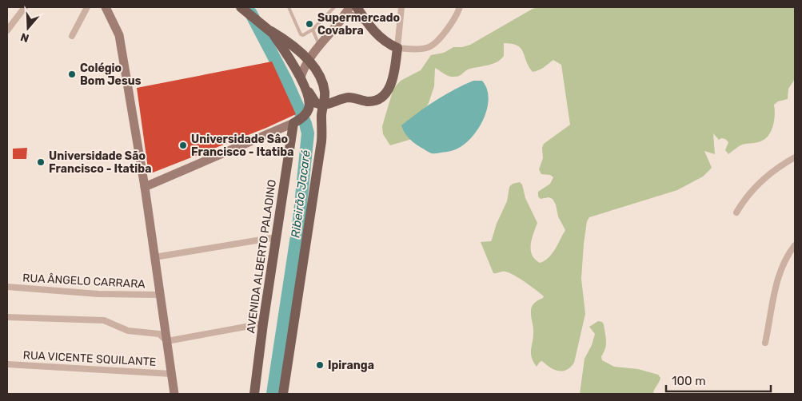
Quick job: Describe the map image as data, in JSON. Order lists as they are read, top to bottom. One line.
{"streets":{"main road":["AVENIDA ALBERTO PALADINO"],"street":["RUA ÂNGELO CARRARA","RUA VICENTE SQUILANTE"]},"water":["Ribeirão Jacaré"],"places":["Supermercado Covabra","Colégio Bom Jesus","Universidade Sâo Francisco - Itatiba","Universidade São Francisco - Itatiba","Ipiranga"],"scale_bar":"100 m","north":"bottom"}
